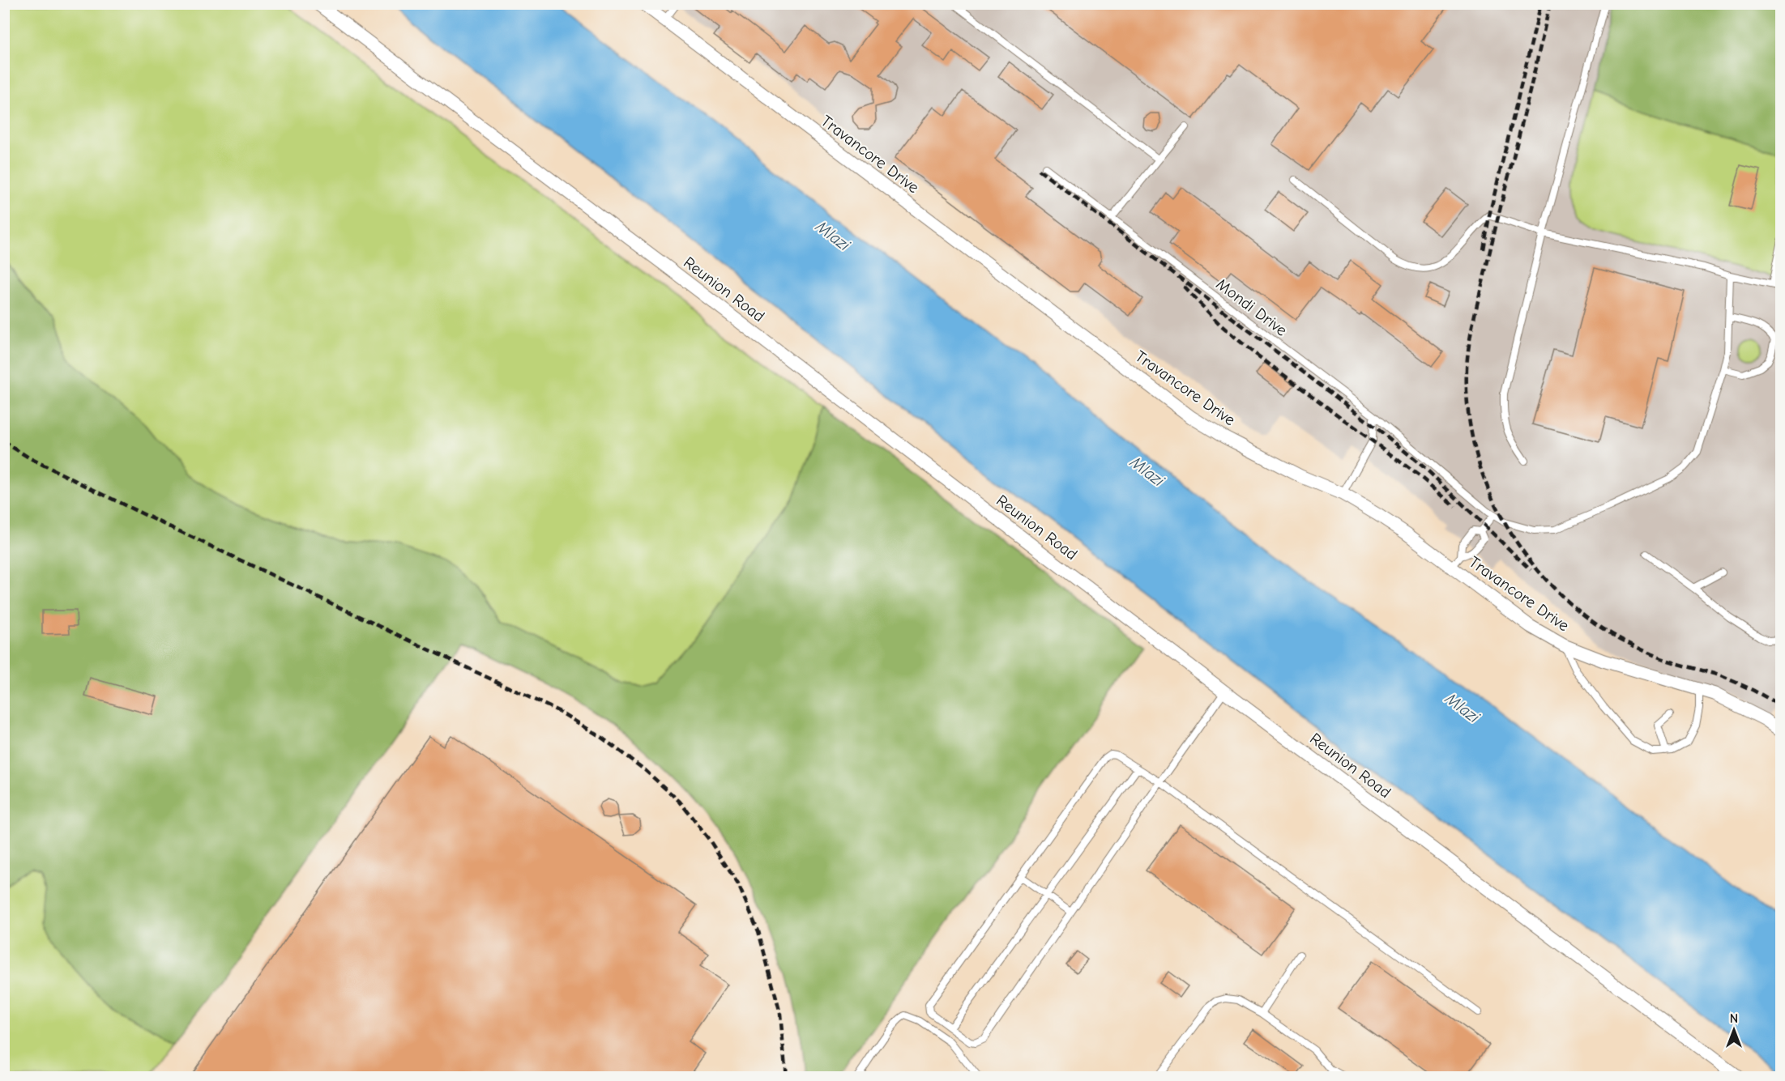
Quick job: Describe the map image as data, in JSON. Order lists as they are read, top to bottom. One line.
{"streets":{"street":["Travancore Drive","Reunion Road"],"lane":["Mondi Drive"]},"water":["Mlazi"],"north":"top"}
